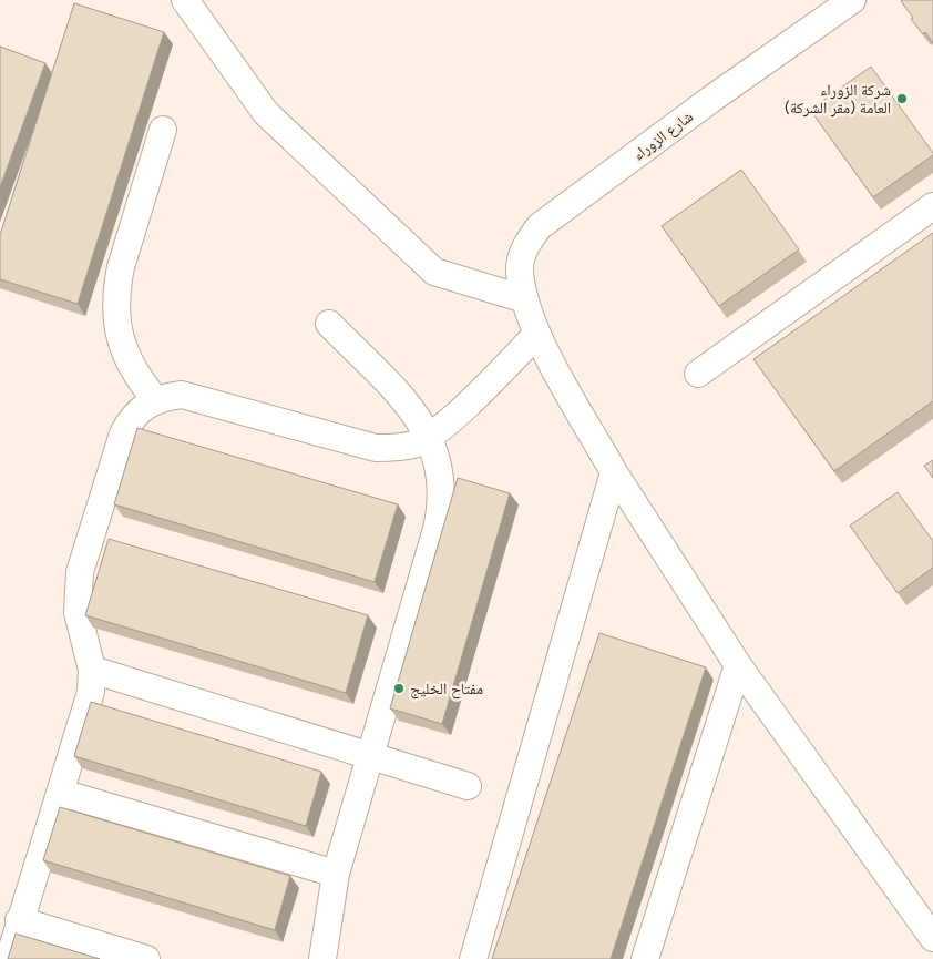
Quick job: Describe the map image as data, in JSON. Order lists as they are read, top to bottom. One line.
{"streets":{"street":["شارع الزوراء"]},"places":["شركة الزوراء العامة (مقر الشركة)","مفتاح الخليج"]}
